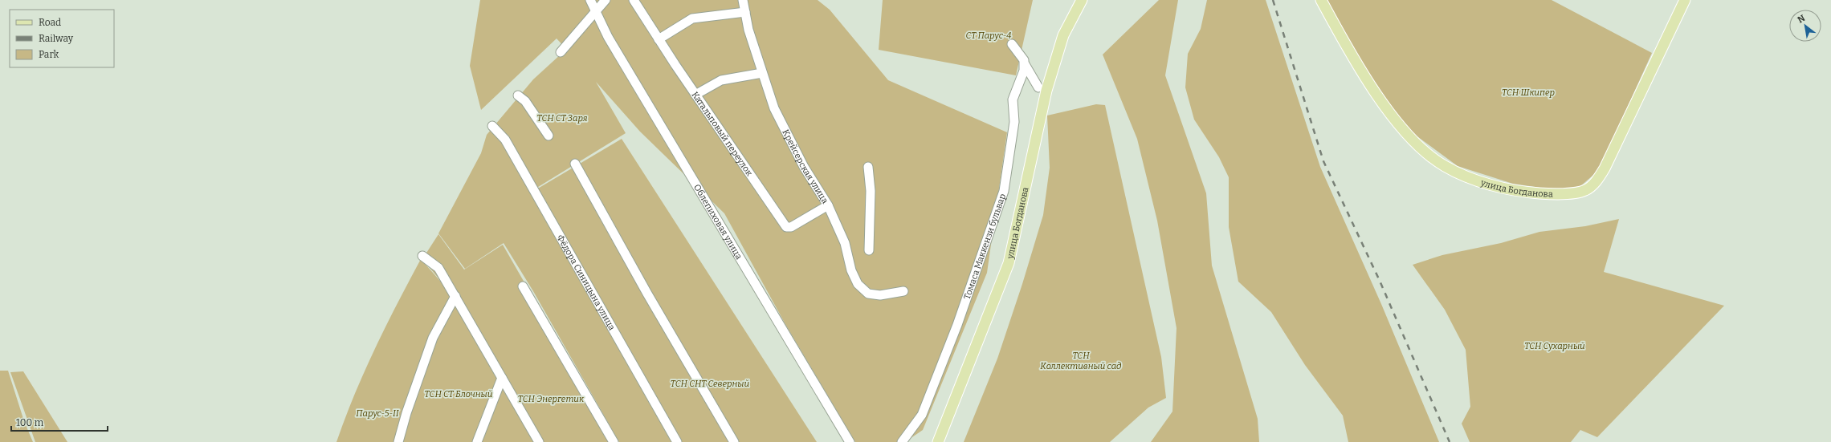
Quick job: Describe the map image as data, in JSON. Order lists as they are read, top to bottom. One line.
{"streets":{"main road":["улица Богданова"],"street":["Катальповый переулок","Крейсерская улица","Облепиховая улица","Томаса Маккензи бульвар","Фёдора Синицына улица"]},"crossings":[["Катальповый переулок","Крейсерская улица"]],"parks":["СТ Парус-4","ТСН Шкипер","ТСН СТ Заря","ТСН Сухарный","ТСН Коллективный сад","ТСН СНТ Северный","ТСН СТ Блочный","ТСН Энергетик","Парус-5-II"],"legend":["Road","Railway","Park"],"scale_bar":"100 m","north":"top left"}
